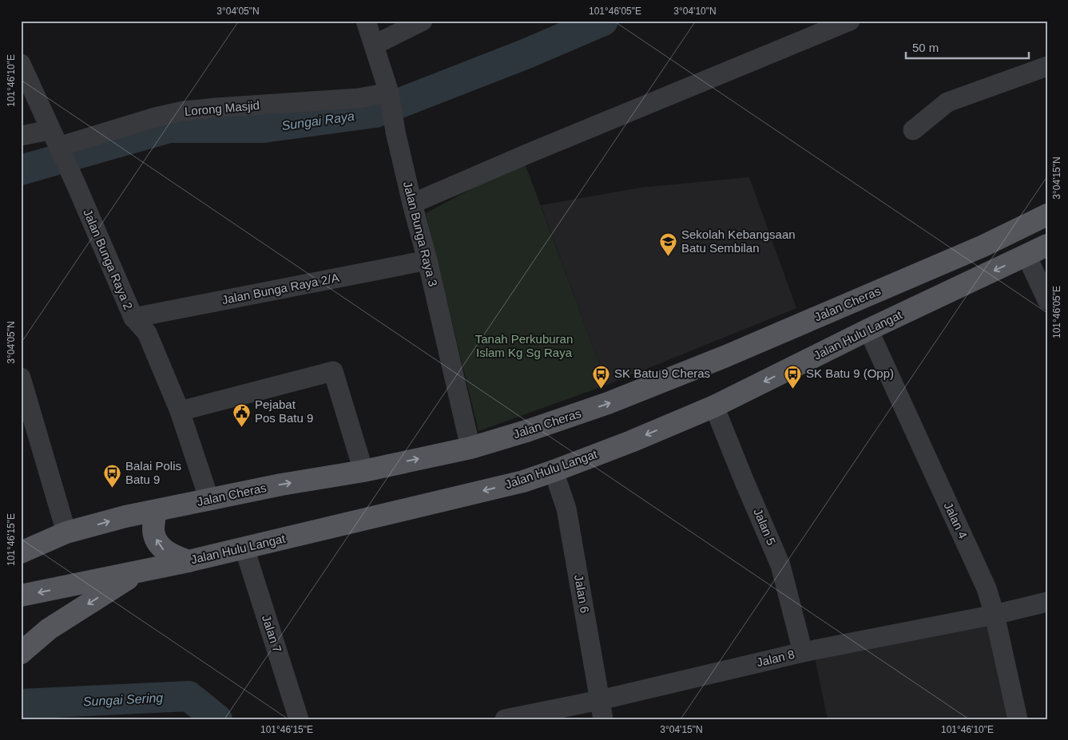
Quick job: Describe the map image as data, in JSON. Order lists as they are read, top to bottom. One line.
{"streets":{"main road":["Jalan Cheras","Jalan Hulu Langat"],"street":["Lorong Masjid","Jalan Bunga Raya 3","Jalan Bunga Raya 2","Jalan Bunga Raya 2/A","Jalan 4","Jalan 5","Jalan 6","Jalan 7","Jalan 8"]},"crossings":[["Lorong Masjid","Jalan Bunga Raya 3"],["Lorong Masjid","Jalan Bunga Raya 2"],["Jalan Bunga Raya 3","Jalan Bunga Raya 2/A"],["Jalan Bunga Raya 3","Jalan Cheras"],["Jalan Bunga Raya 2","Jalan Bunga Raya 2/A"],["Jalan Bunga Raya 2","Jalan Cheras"],["Jalan Hulu Langat","Jalan 4"],["Jalan Hulu Langat","Jalan 5"],["Jalan Hulu Langat","Jalan 6"],["Jalan Hulu Langat","Jalan 7"],["Jalan 4","Jalan 8"],["Jalan 5","Jalan 8"],["Jalan 6","Jalan 8"]],"one_way":["Jalan Cheras","Jalan Hulu Langat"],"water":["Sungai Raya","Sungai Sering"],"parks":["Tanah Perkuburan Islam Kg Sg Raya"],"places":{"school or university":["Sekolah Kebangsaan Batu Sembilan"],"bus stop":["SK Batu 9 Cheras","SK Batu 9 (Opp)","Balai Polis Batu 9"],"public building":["Pejabat Pos Batu 9"]},"scale_bar":"50 m","coordinates":["3°04'05\"N","101°46'05\"E","3°04'10\"N","101°46'10\"E","3°04'15\"N","101°46'15\"E"]}
